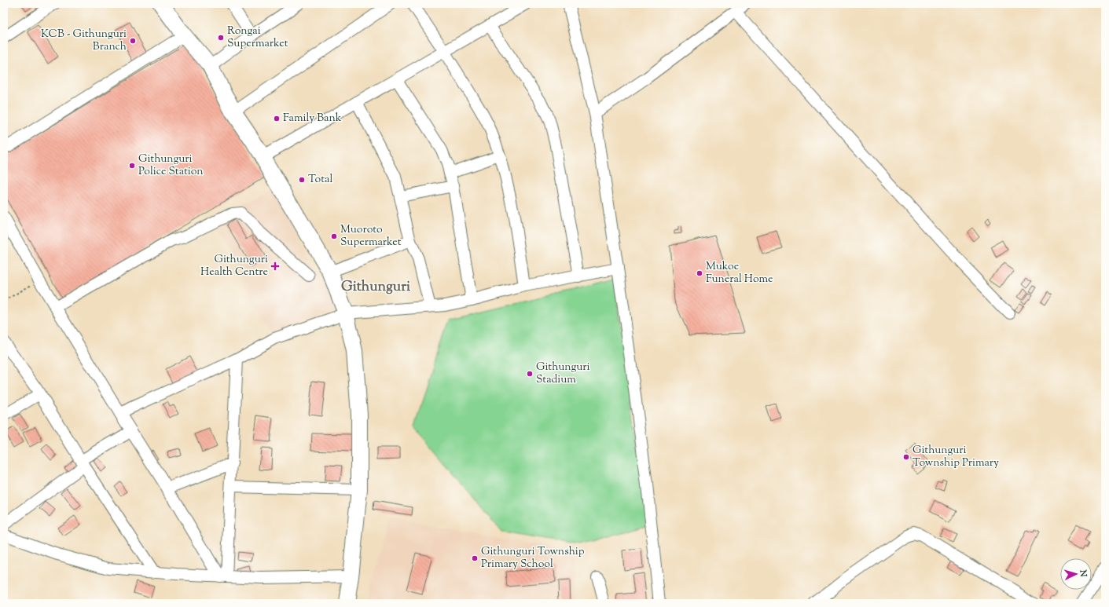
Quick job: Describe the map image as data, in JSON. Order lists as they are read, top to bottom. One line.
{"districts":["Githunguri"],"places":{"other":["Rongai Supermarket","KCB - Githunguri Branch","Family Bank","Githunguri Police Station","Total","Muoroto Supermarket","Mukoe Funeral Home","Githunguri Stadium","Githunguri Township Primary","Githunguri Township Primary School"],"health":["Githunguri Health Centre"]},"north":"right"}
